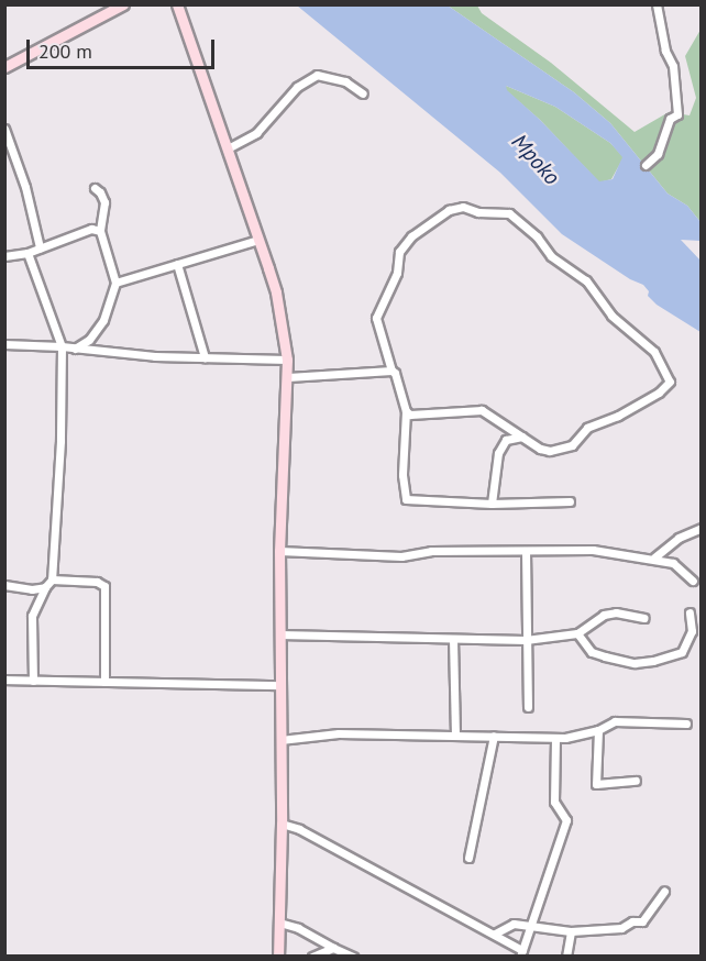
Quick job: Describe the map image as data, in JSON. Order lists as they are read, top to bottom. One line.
{"water":["Mpoko"],"scale_bar":"200 m"}
